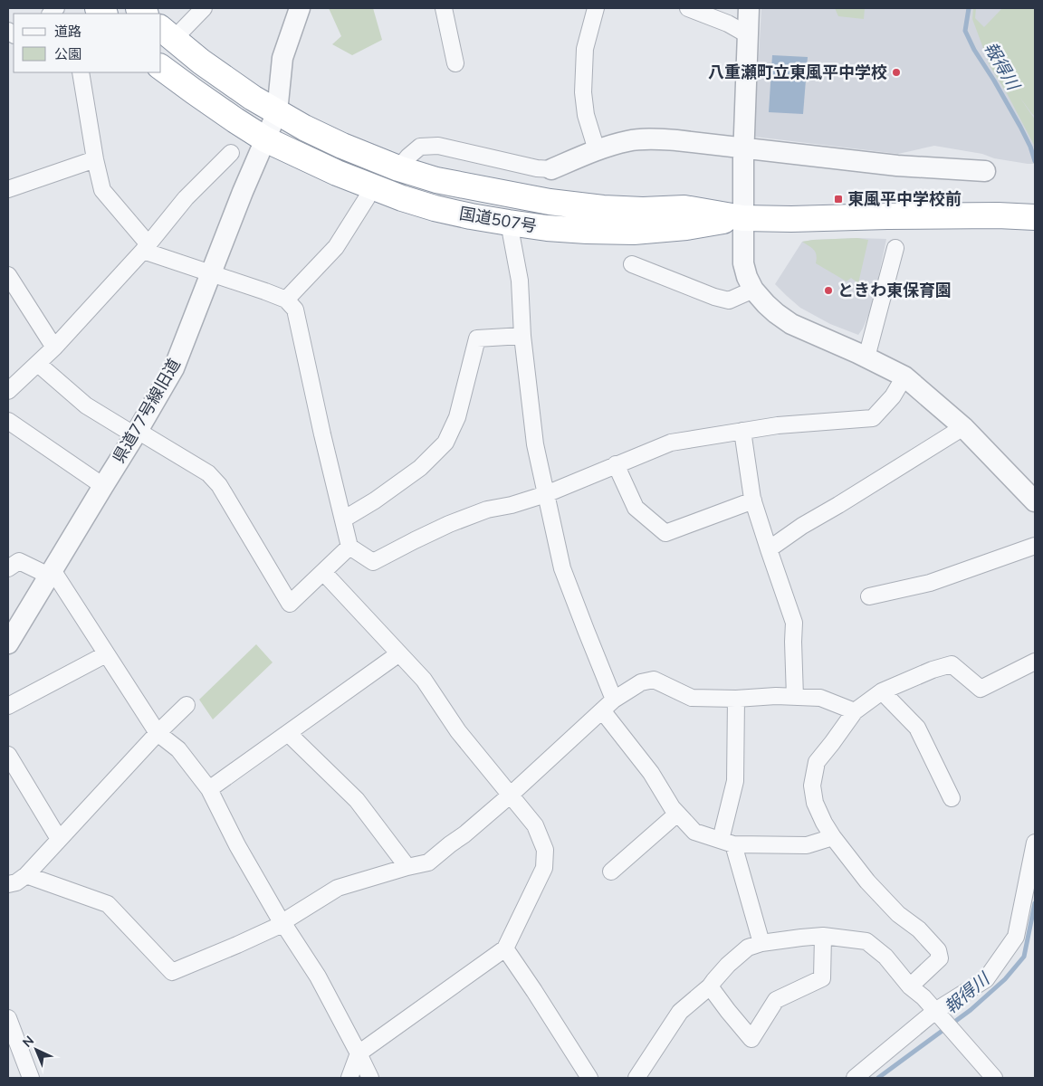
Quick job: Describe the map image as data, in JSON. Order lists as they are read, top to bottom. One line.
{"streets":{"highway":["国道507号"],"street":["県道77号線旧道"]},"crossings":[["国道507号","県道77号線旧道"]],"water":["報得川"],"places":{"other":["八重瀬町立東風平中学校","ときわ東保育園"],"transit":["東風平中学校前"]},"legend":["道路","公園"],"north":"top left"}
